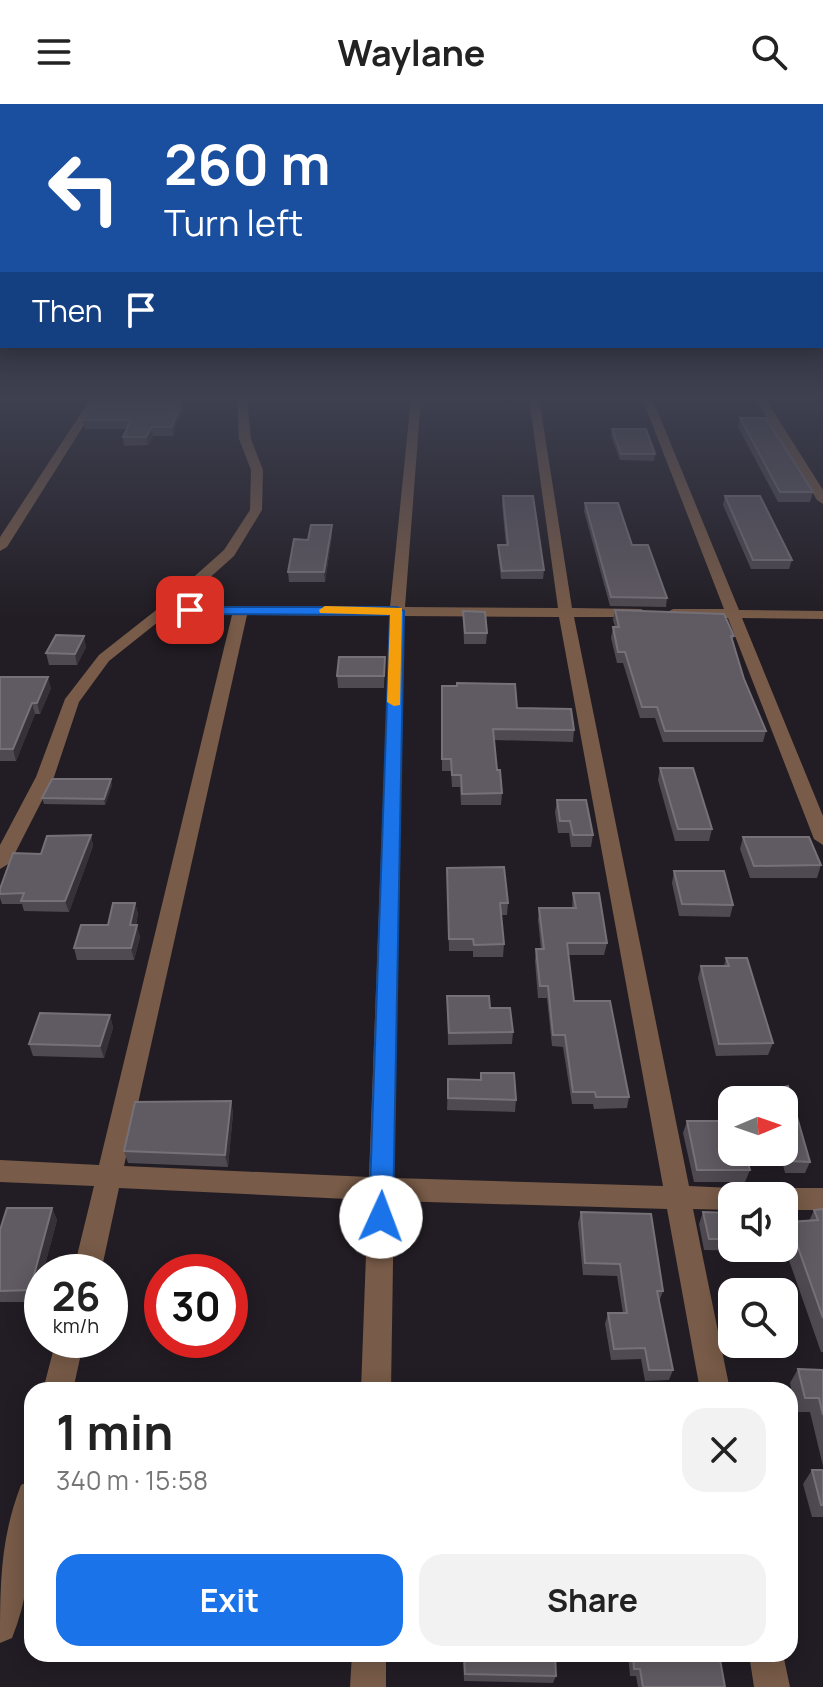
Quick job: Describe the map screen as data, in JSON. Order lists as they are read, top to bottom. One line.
{"north":"right","page":{"header":"Waylane","turn":["260 m","Turn left"],"then":"Then","speed":"26 km/h","limit":"30","heading":["1 min","340 m · 15:58"],"buttons":["Exit","Share"]}}
